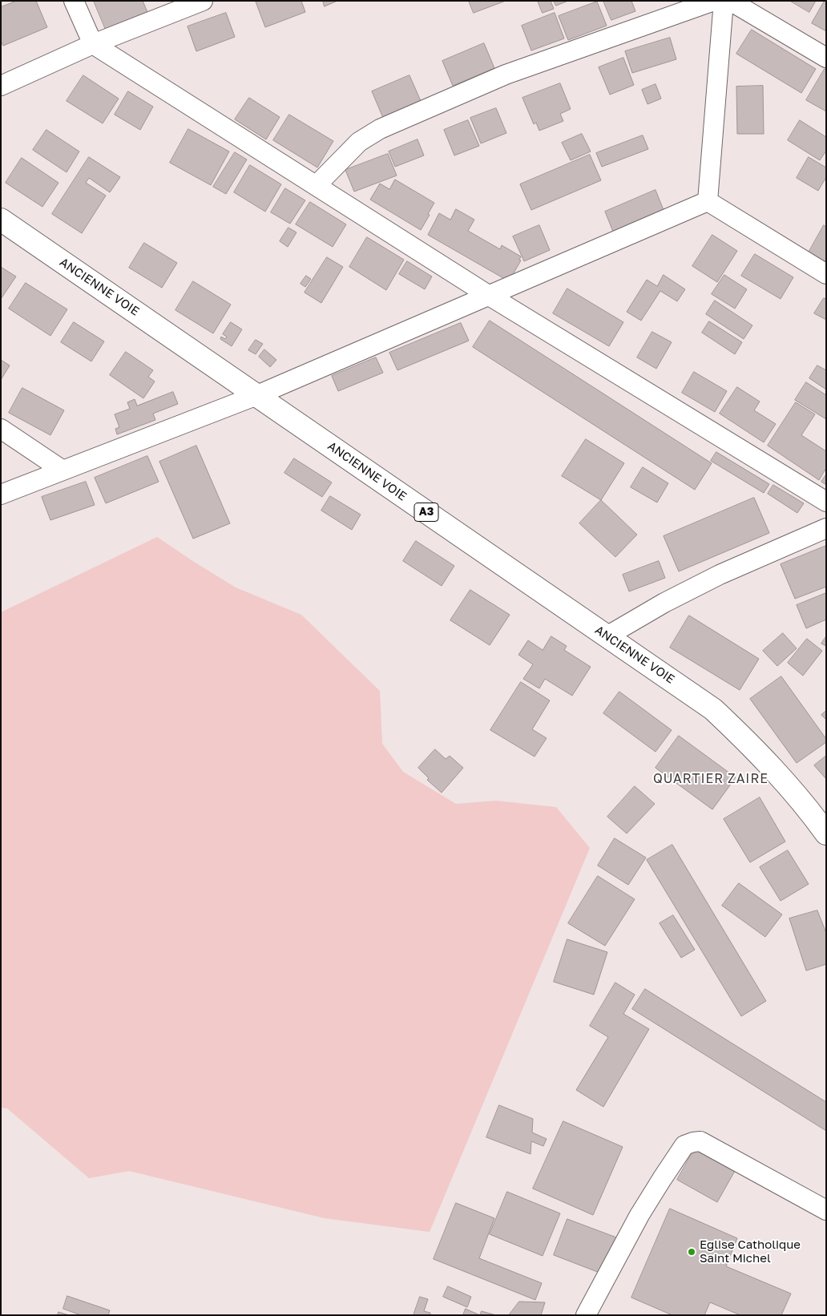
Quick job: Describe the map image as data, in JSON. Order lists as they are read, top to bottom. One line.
{"streets":{"main road":["ANCIENNE VOIE","A3"]},"districts":["QUARTIER ZAIRE"],"places":["Eglise Catholique Saint Michel"]}
